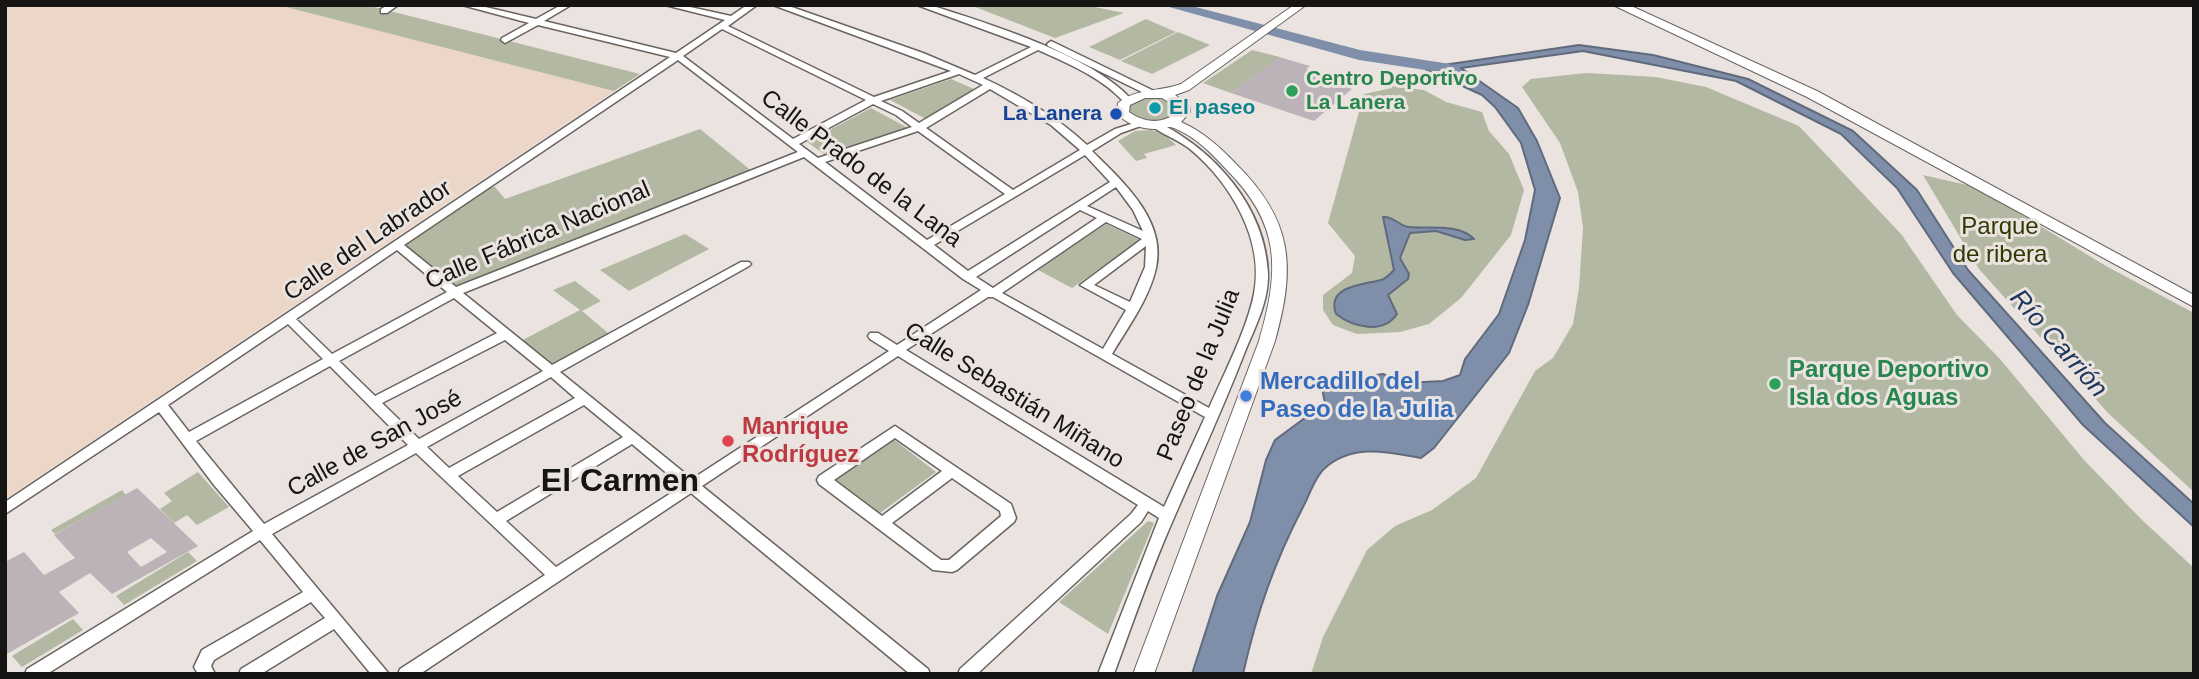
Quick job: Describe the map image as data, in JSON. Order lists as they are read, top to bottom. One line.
{"streets":{"street":["Calle Prado de la Lana","Calle Fábrica Nacional","Calle del Labrador","Paseo de la Julia","Calle Sebastián Miñano","Calle de San José"]},"crossings":[["Calle Prado de la Lana","Calle Fábrica Nacional"],["Calle Prado de la Lana","Calle del Labrador"],["Calle Prado de la Lana","Paseo de la Julia"],["Paseo de la Julia","Calle Sebastián Miñano"]],"districts":["El Carmen"],"water":["Río Carrión"],"parks":["Parque de ribera"],"places":["Centro Deportivo La Lanera","El paseo","La Lanera","Parque Deportivo Isla dos Aguas","Mercadillo del Paseo de la Julia","Manrique Rodríguez"]}
